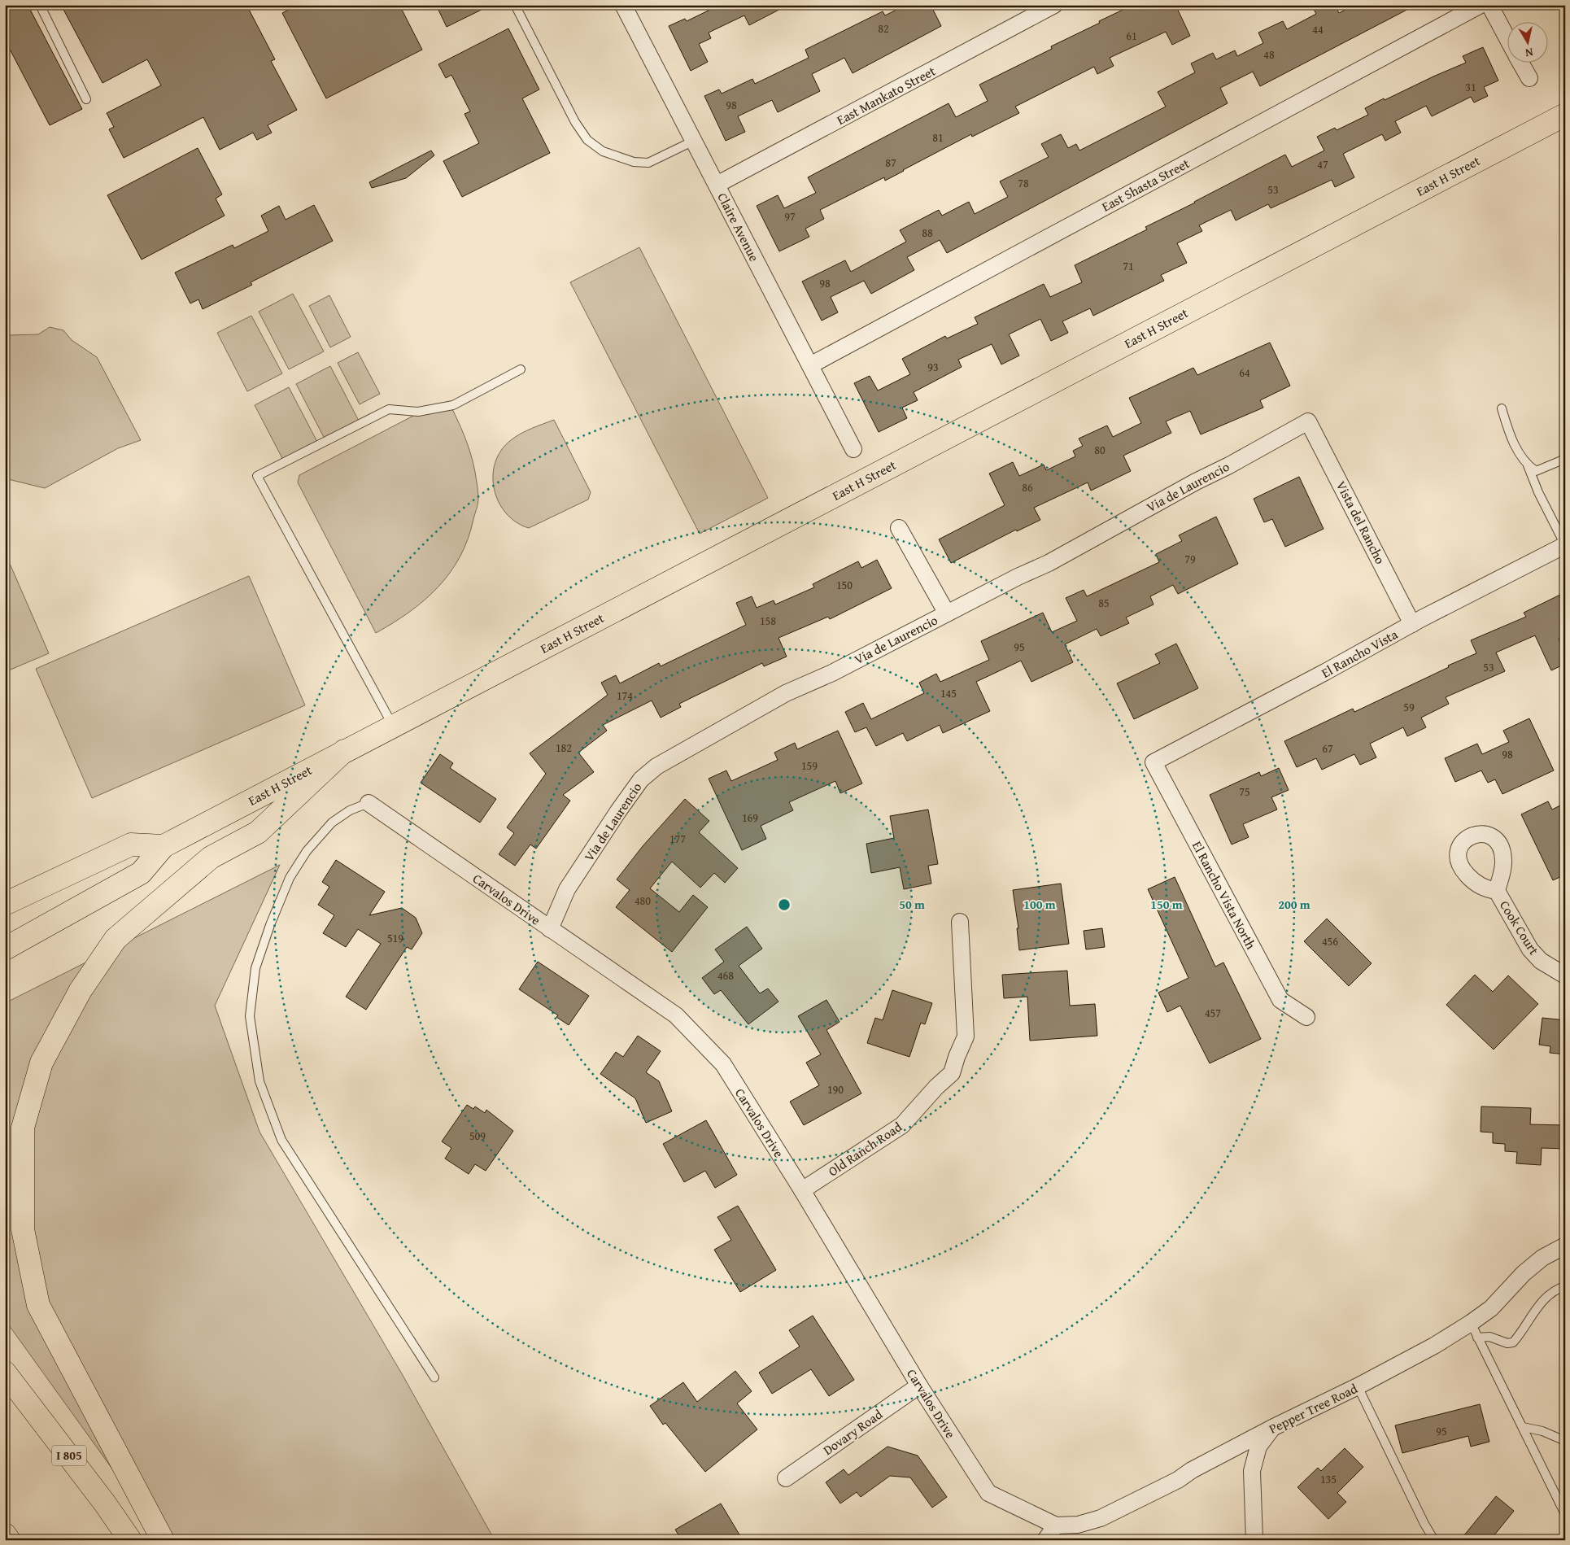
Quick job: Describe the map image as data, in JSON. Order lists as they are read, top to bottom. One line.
{"streets":{"main road":["East H Street","I 805"],"street":["East Mankato Street","East Shasta Street","Claire Avenue","Via de Laurencio","Vista del Rancho","El Rancho Vista","El Rancho Vista North","Carvalos Drive","Cook Court","Old Ranch Road","Pepper Tree Road","Dovary Road"]},"crossings":[["East Mankato Street","Claire Avenue"],["East Shasta Street","Claire Avenue"],["Via de Laurencio","Vista del Rancho"],["Via de Laurencio","Carvalos Drive"],["Vista del Rancho","El Rancho Vista"],["El Rancho Vista","El Rancho Vista North"],["Carvalos Drive","Old Ranch Road"],["Carvalos Drive","Pepper Tree Road"],["Carvalos Drive","Dovary Road"]],"house_numbers":["82","44","61","48","31","98","81","87","47","78","53","97","88","71","98","93","64","80","86","79","150","85","158","95","53","145","174","59","182","67","98","159","75","169","177","480","519","456","468","457","190","509","95","135"],"north":"bottom","rings":["50 m","100 m","150 m","200 m"]}
